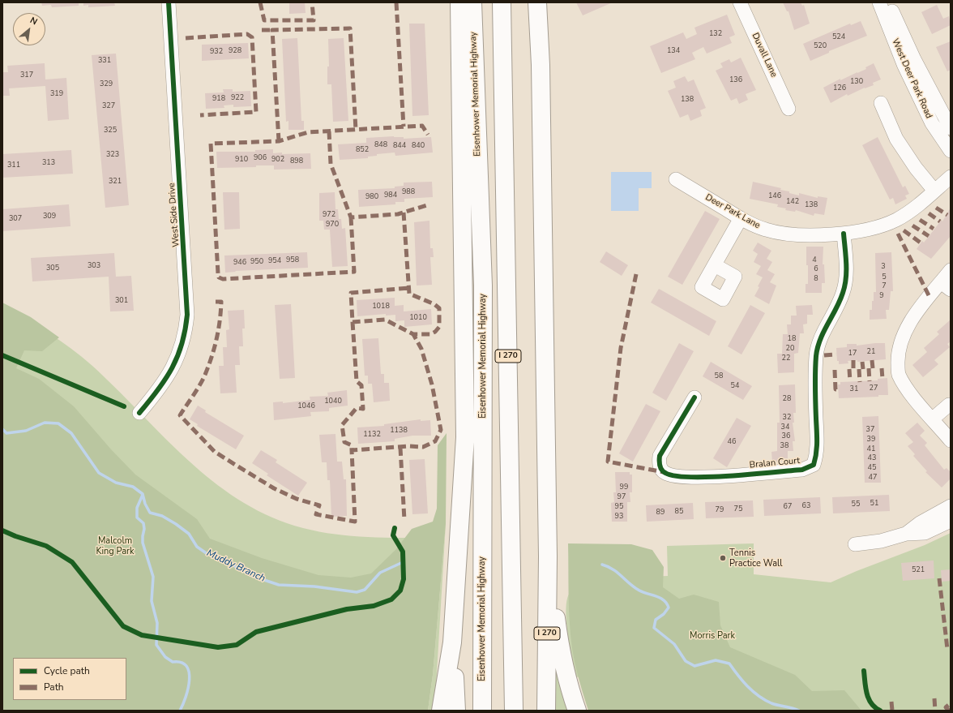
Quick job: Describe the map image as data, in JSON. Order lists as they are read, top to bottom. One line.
{"streets":{"highway":["Eisenhower Memorial Highway","I 270"],"street":["Duvall Lane","West Deer Park Road","Deer Park Lane","West Side Drive","Bralan Court"]},"crossings":[["Deer Park Lane","Bralan Court"]],"water":["Muddy Branch"],"parks":["Malcolm King Park","Morris Park"],"places":["Tennis Practice Wall"],"house_numbers":["132","524","520","928","134","932","331","317","136","130","329","126","319","922","918","138","327","325","848","844","840","852","323","906","910","902","898","313","311","321","988","984","146","980","142","138","972","309","307","970","958","4","954","950","946","303","3","305","6","5","8","7","9","301","1018","1010","18","20","21","17","22","58","54","27","31","28","1040","1046","32","34","37","1138","1132","36","39","46","38","41","43","45","47","99","97","51","55","63","95","67","75","79","85","89","93","521"],"legend":["Cycle path","Path"],"north":"top right"}
